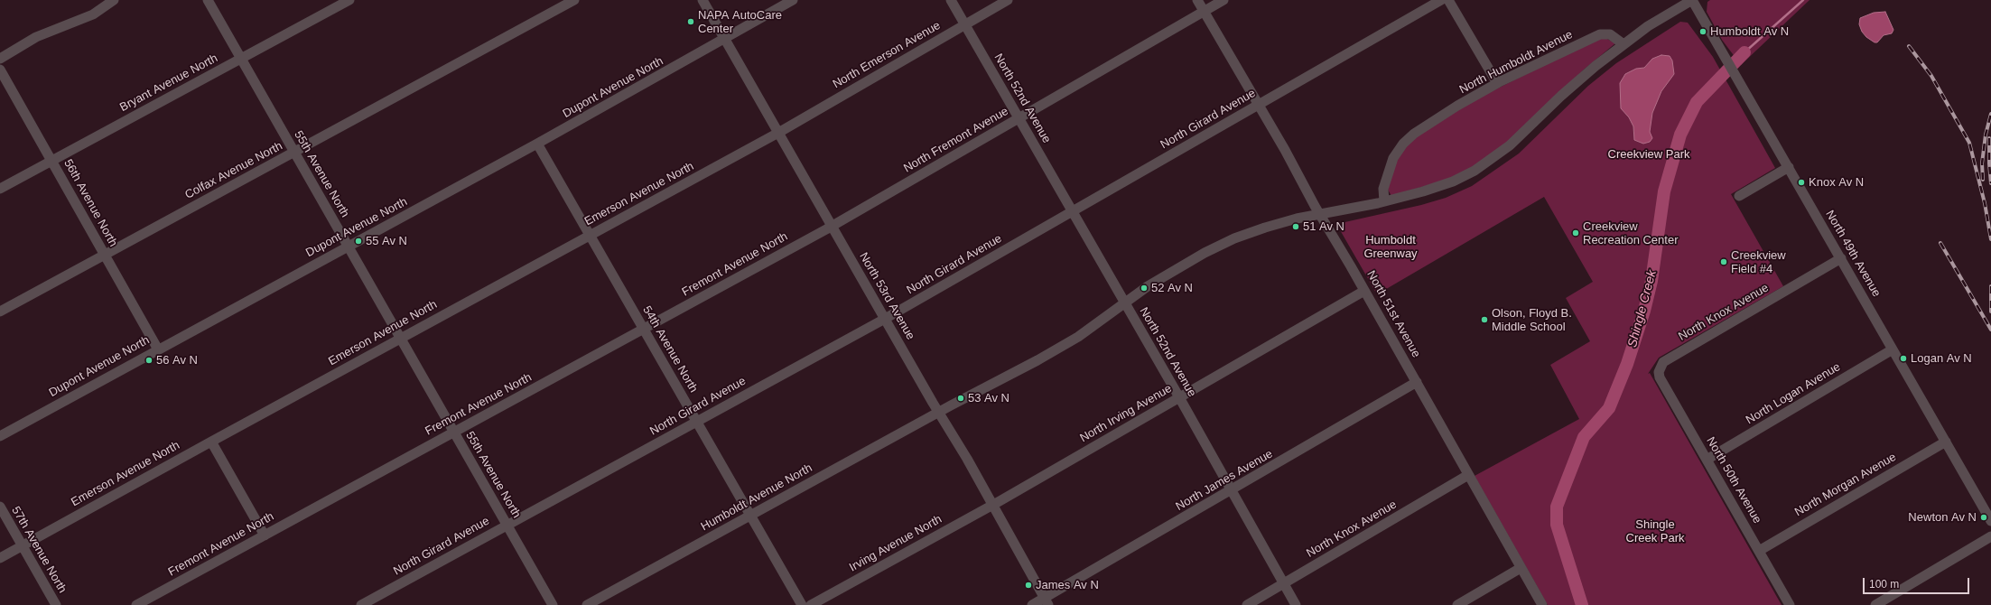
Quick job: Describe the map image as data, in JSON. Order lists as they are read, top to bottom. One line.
{"streets":{"street":["North Emerson Avenue","North Humboldt Avenue","Bryant Avenue North","Dupont Avenue North","North 52nd Avenue","North Girard Avenue","North Fremont Avenue","Colfax Avenue North","55th Avenue North","Emerson Avenue North","56th Avenue North","North 49th Avenue","Fremont Avenue North","North 53rd Avenue","North Knox Avenue","North 51st Avenue","54th Avenue North","North Logan Avenue","North Irving Avenue","North James Avenue","North 50th Avenue","North Morgan Avenue","Humboldt Avenue North","Irving Avenue North","57th Avenue North"]},"crossings":[["North Emerson Avenue","North 52nd Avenue"],["North Emerson Avenue","Emerson Avenue North"],["North Emerson Avenue","North 53rd Avenue"],["Bryant Avenue North","55th Avenue North"],["Bryant Avenue North","56th Avenue North"],["Dupont Avenue North","55th Avenue North"],["Dupont Avenue North","56th Avenue North"],["Dupont Avenue North","North 53rd Avenue"],["Dupont Avenue North","54th Avenue North"],["North 52nd Avenue","North Girard Avenue"],["North 52nd Avenue","North Fremont Avenue"],["North 52nd Avenue","North Knox Avenue"],["North 52nd Avenue","North Irving Avenue"],["North 52nd Avenue","North James Avenue"],["North Girard Avenue","55th Avenue North"],["North Girard Avenue","North 53rd Avenue"],["North Girard Avenue","North 51st Avenue"],["North Girard Avenue","54th Avenue North"],["North Fremont Avenue","Fremont Avenue North"],["North Fremont Avenue","North 53rd Avenue"],["North Fremont Avenue","North 51st Avenue"],["Colfax Avenue North","55th Avenue North"],["Colfax Avenue North","56th Avenue North"],["55th Avenue North","Emerson Avenue North"],["55th Avenue North","Fremont Avenue North"],["Emerson Avenue North","North 53rd Avenue"],["Emerson Avenue North","54th Avenue North"],["Emerson Avenue North","57th Avenue North"],["North 49th Avenue","North Knox Avenue"],["North 49th Avenue","North Logan Avenue"],["North 49th Avenue","North Morgan Avenue"],["Fremont Avenue North","North 53rd Avenue"],["Fremont Avenue North","54th Avenue North"],["North 53rd Avenue","North Irving Avenue"],["North 53rd Avenue","North James Avenue"],["North 53rd Avenue","Humboldt Avenue North"],["North 53rd Avenue","Irving Avenue North"],["North Knox Avenue","North 51st Avenue"],["North Knox Avenue","North 50th Avenue"],["North 51st Avenue","North Irving Avenue"],["North 51st Avenue","North James Avenue"],["54th Avenue North","Humboldt Avenue North"],["North Logan Avenue","North 50th Avenue"],["North Irving Avenue","Irving Avenue North"],["North 50th Avenue","North Morgan Avenue"]],"water":["Shingle Creek"],"parks":["Creekview Park","Humboldt Greenway","Shingle Creek Park"],"places":["NAPA AutoCare Center","Humboldt Av N","Knox Av N","51 Av N","Creekview Recreation Center","55 Av N","Creekview Field #4","52 Av N","Olson, Floyd B. Middle School","Logan Av N","56 Av N","53 Av N","Newton Av N","James Av N"],"scale_bar":"100 m"}
